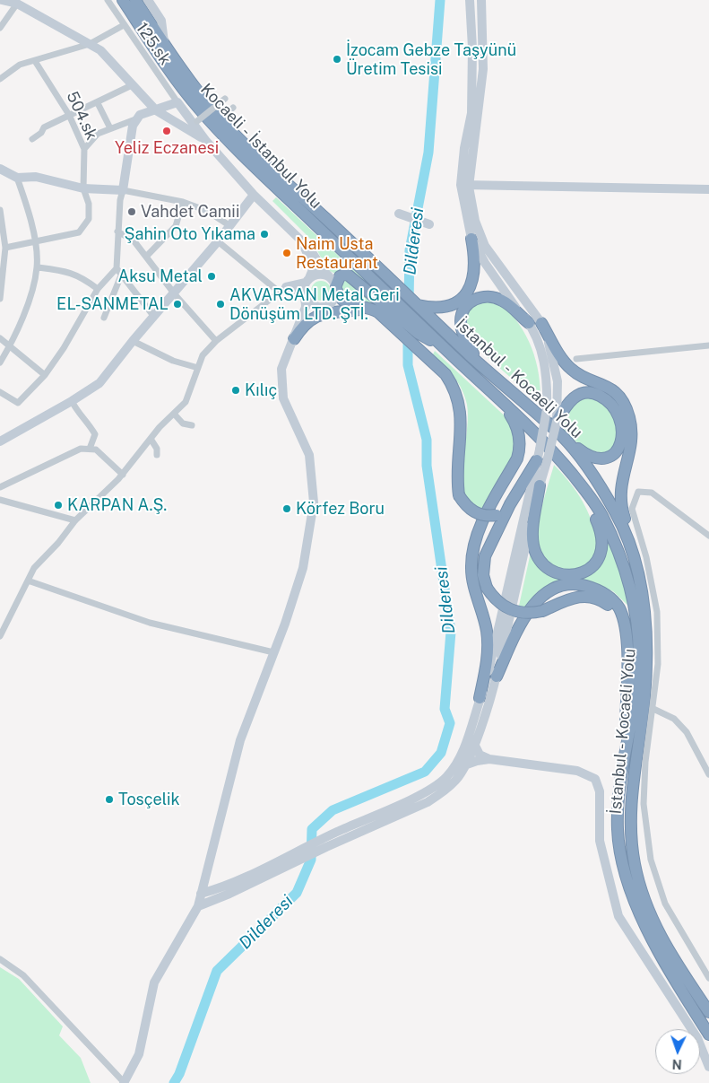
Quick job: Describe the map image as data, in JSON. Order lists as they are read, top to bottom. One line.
{"streets":{"highway":["Kocaeli - İstanbul Yolu","İstanbul - Kocaeli Yolu"],"street":["125.sk","504.sk"]},"water":["Dilderesi"],"places":["İzocam Gebze Taşyünü Üretim Tesisi","Yeliz Eczanesi","Vahdet Camii","Şahin Oto Yıkama","Naim Usta Restaurant","Aksu Metal","EL-SANMETAL","AKVARSAN Metal Geri Dönüşüm LTD. ŞTİ.","Kılıç","KARPAN A.Ş.","Körfez Boru","Tosçelik"],"north":"bottom"}
